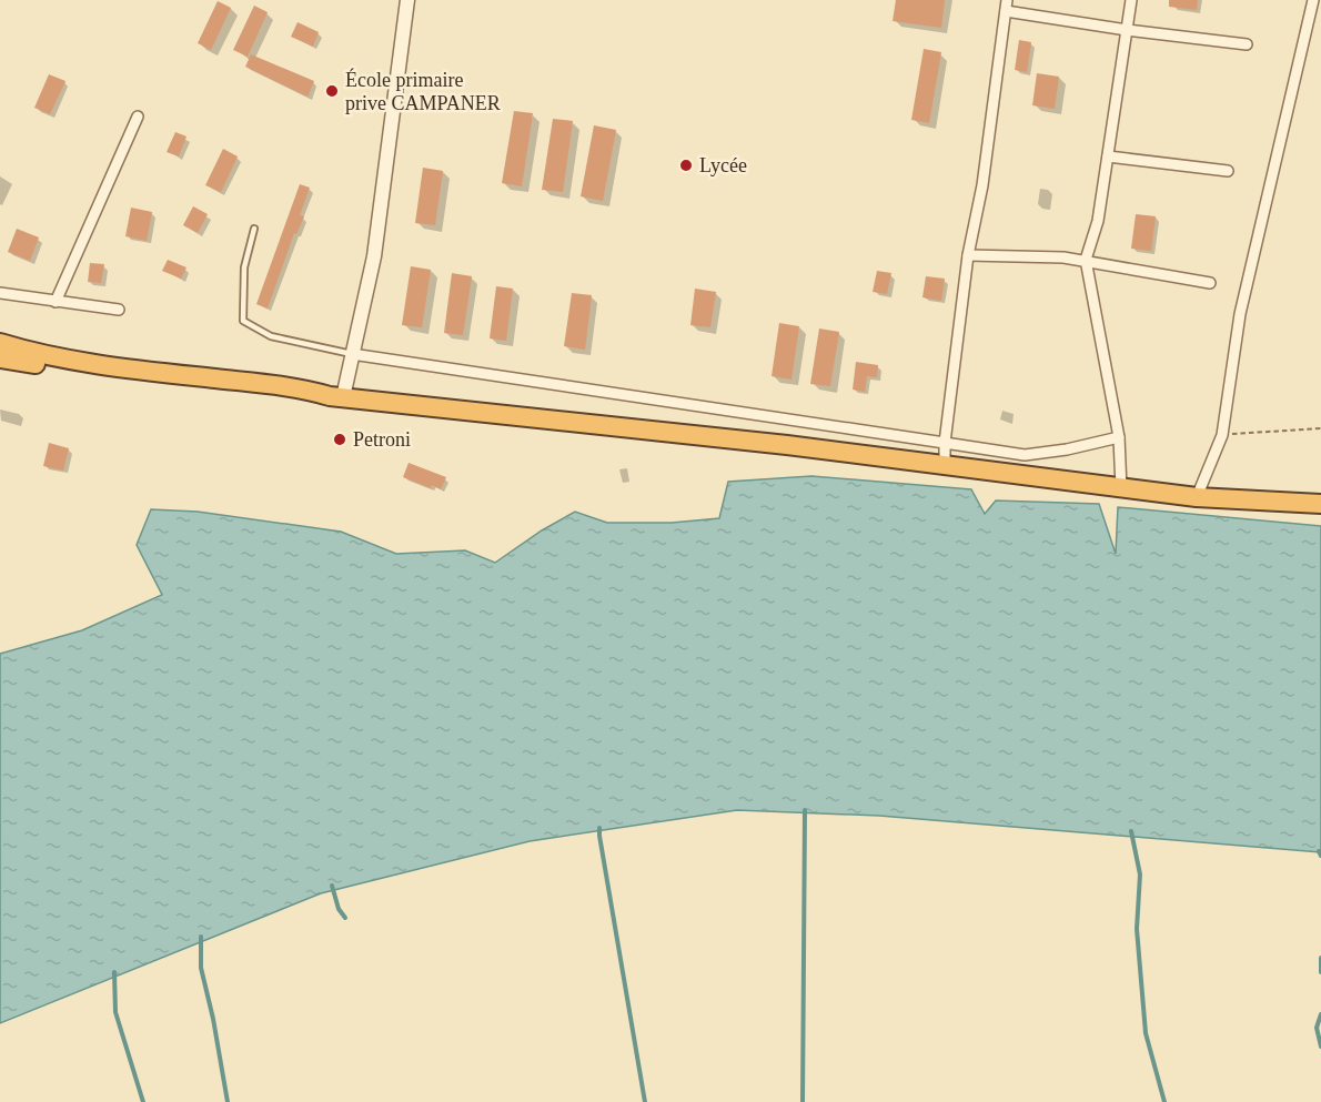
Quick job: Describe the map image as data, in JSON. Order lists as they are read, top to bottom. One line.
{"places":["École primaire prive CAMPANER","Lycée","Petroni"]}
